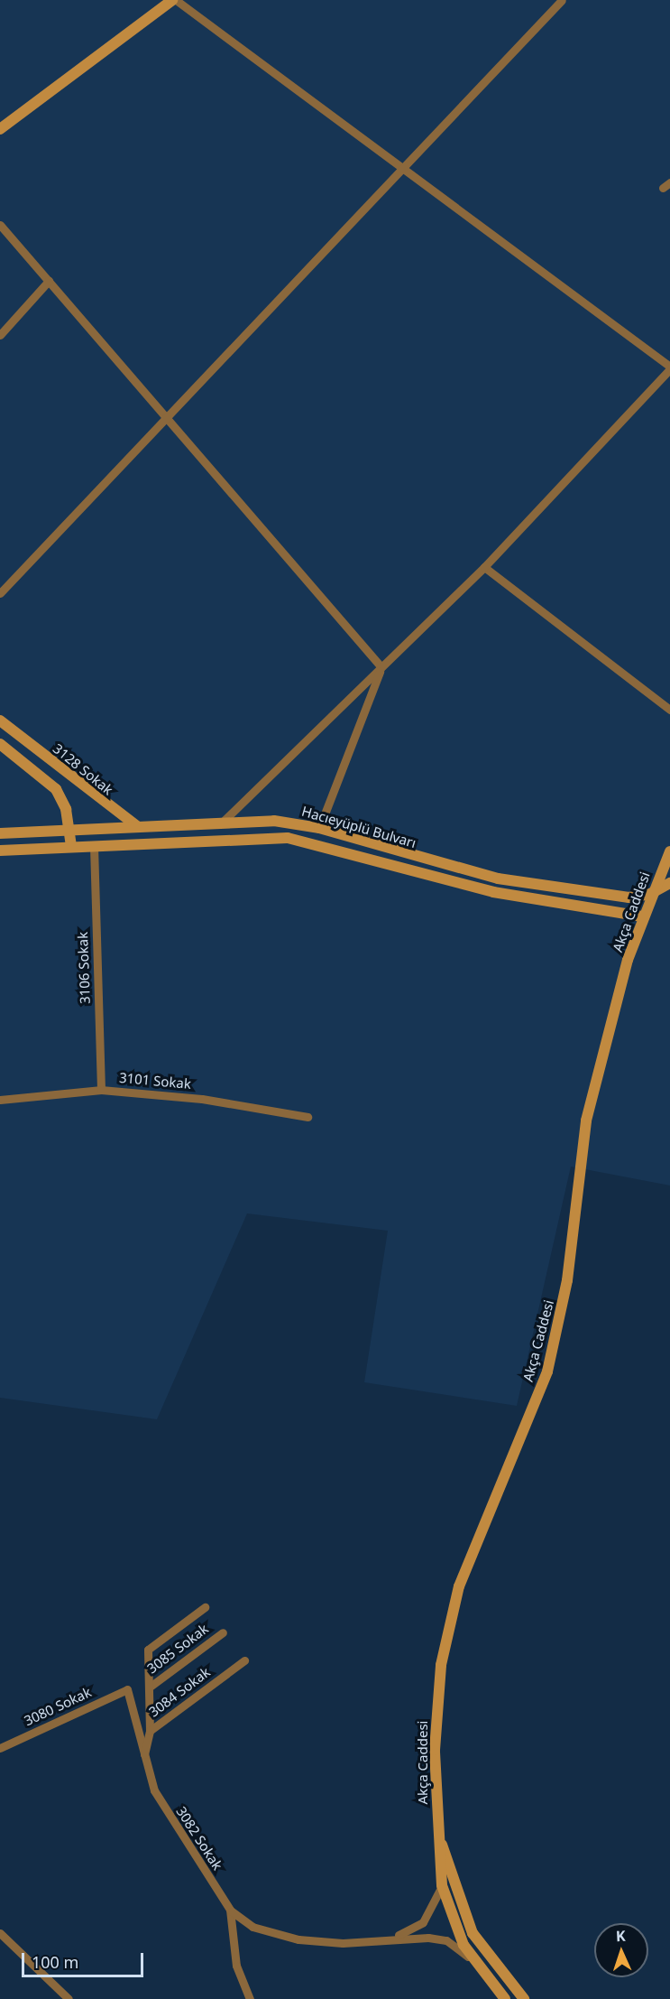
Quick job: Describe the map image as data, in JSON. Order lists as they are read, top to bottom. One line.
{"streets":{"street":["3128 Sokak","Hacıeyüplü Bulvarı","Akça Caddesi","3106 Sokak","3101 Sokak","3085 Sokak","3084 Sokak","3080 Sokak","3082 Sokak"]},"crossings":[["3128 Sokak","Hacıeyüplü Bulvarı"],["Hacıeyüplü Bulvarı","Akça Caddesi"],["Hacıeyüplü Bulvarı","3106 Sokak"],["3106 Sokak","3101 Sokak"],["3084 Sokak","3082 Sokak"],["3080 Sokak","3082 Sokak"]],"scale_bar":"100 m","north":"top"}
